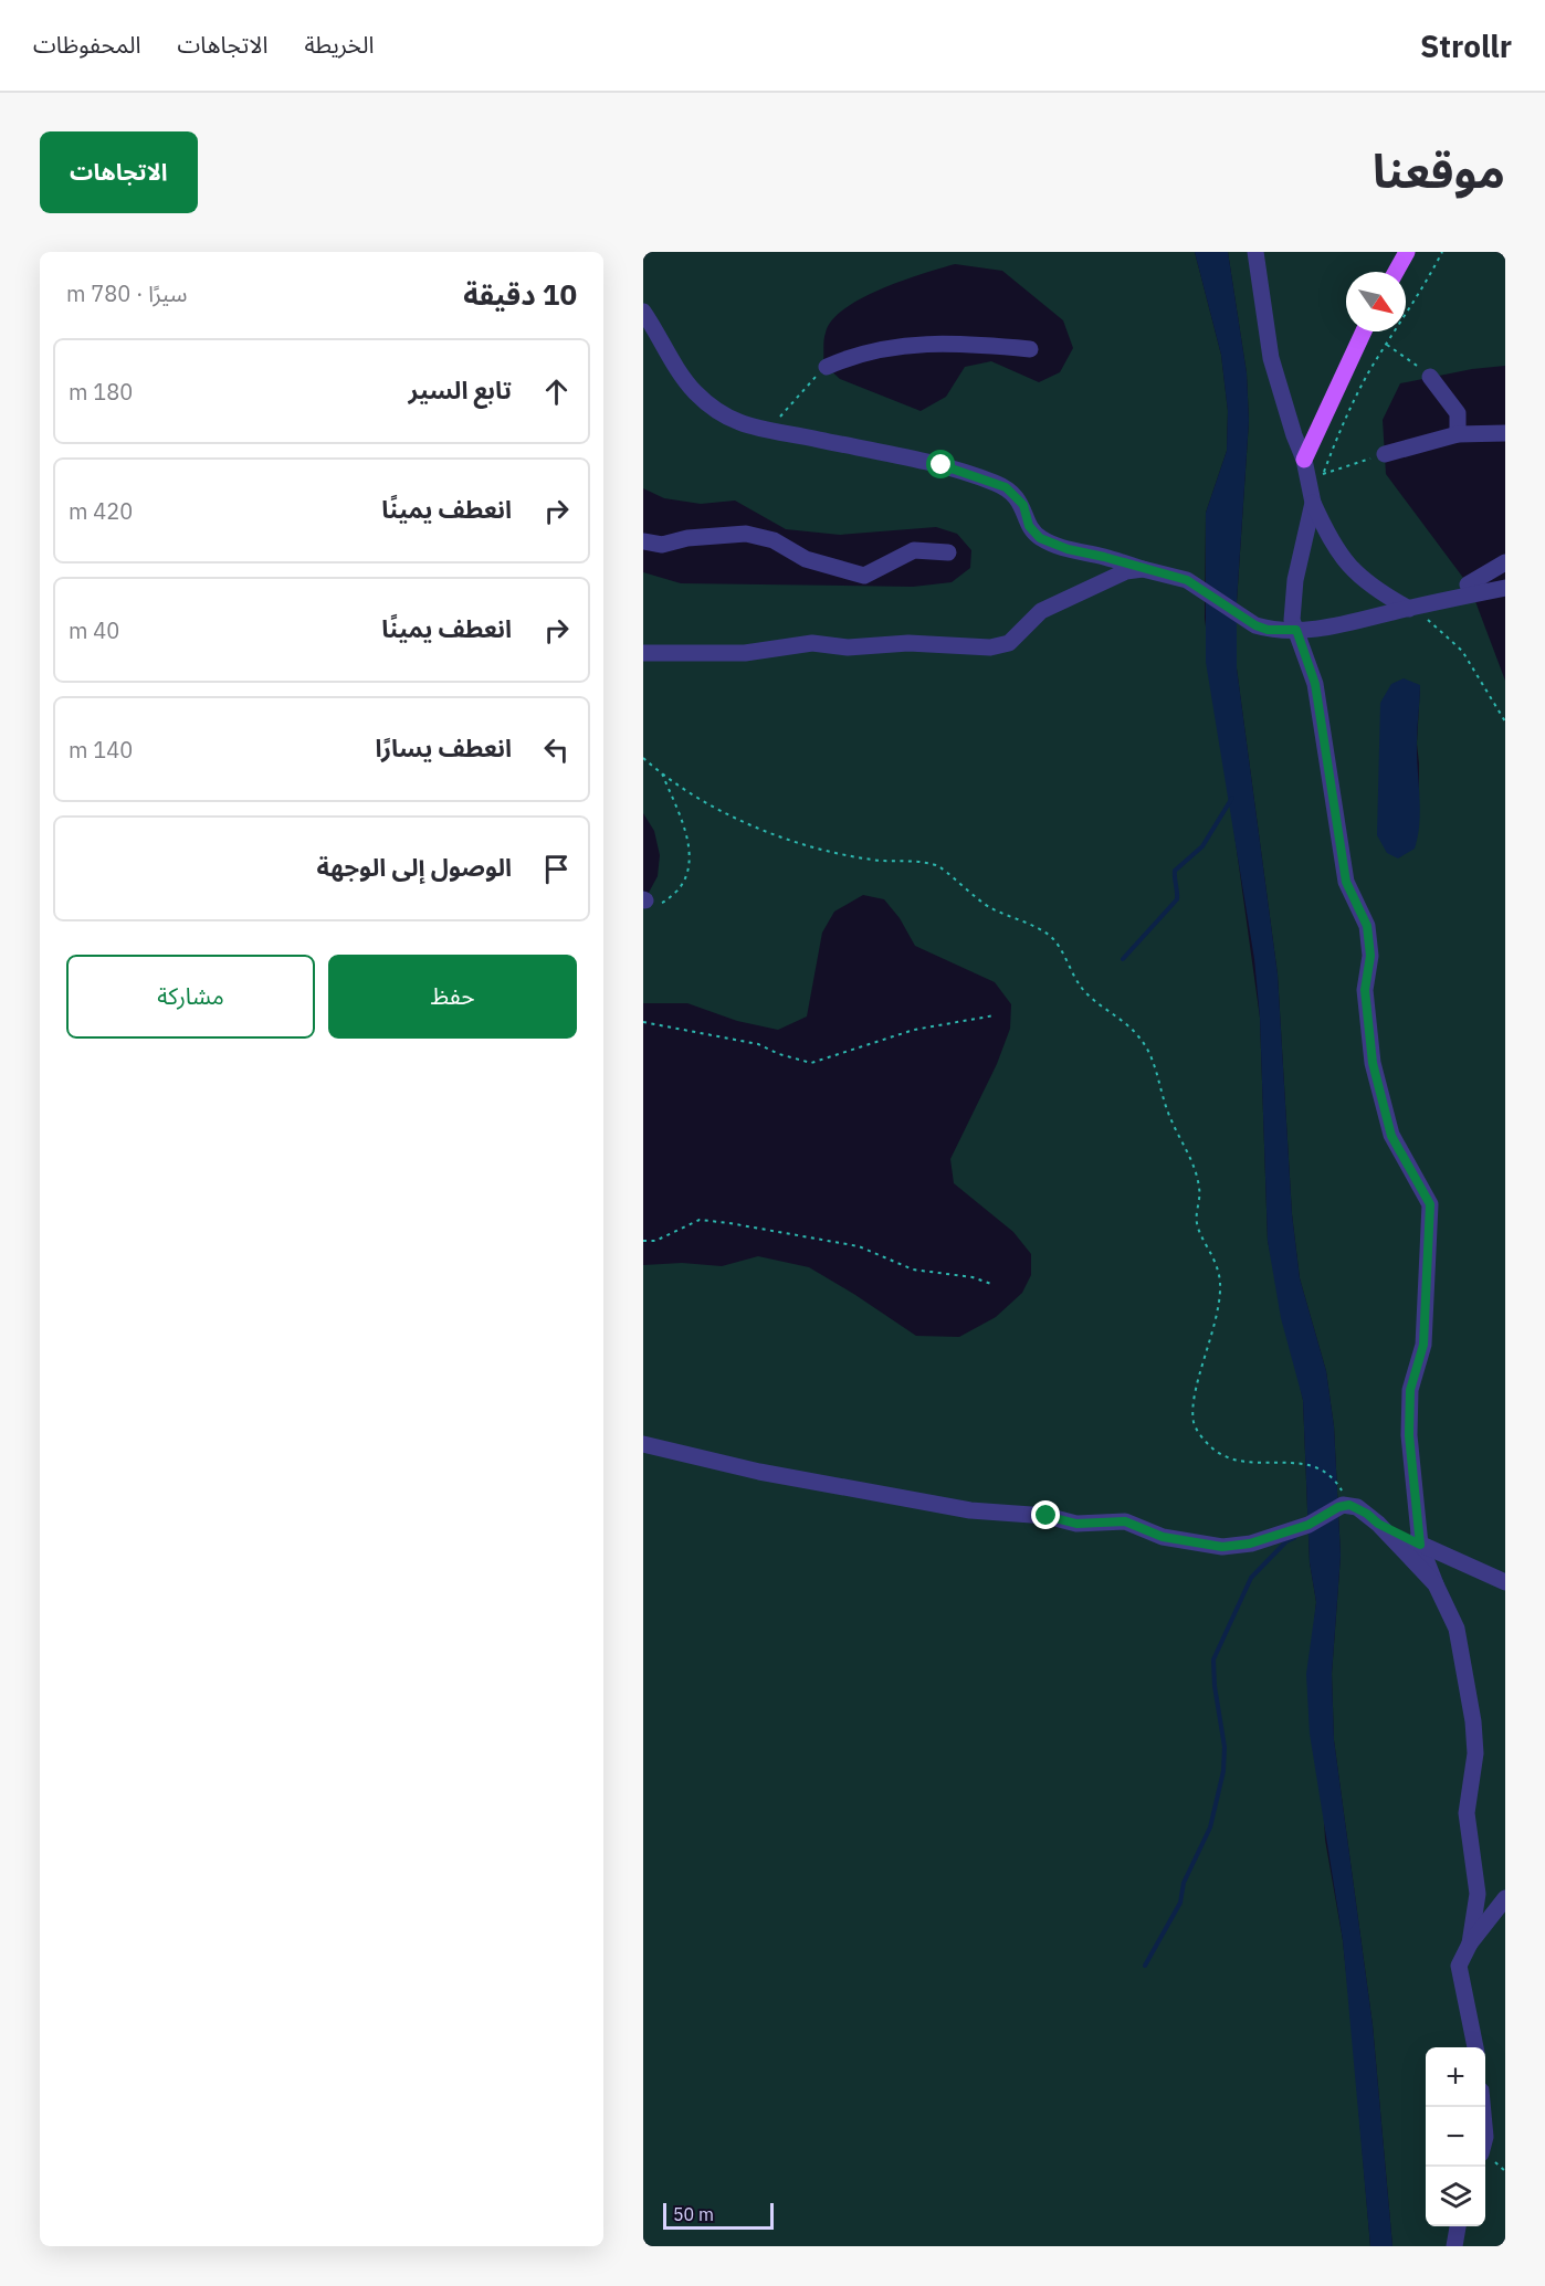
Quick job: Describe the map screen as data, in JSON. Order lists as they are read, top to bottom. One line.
{"scale_bar":"50 m","north":"bottom right","page":{"header":"Strollr","nav":["الخريطة","الاتجاهات","المحفوظات"],"title":"موقعنا","buttons":["الاتجاهات",["حفظ","مشاركة"]],"heading":["10 دقيقة","سيرًا · 780 m"],"list":[["تابع السير","180 m"],["انعطف يمينًا","420 m"],["انعطف يمينًا","40 m"],["انعطف يسارًا","140 m"],"الوصول إلى الوجهة"],"map_buttons":["+","−"],"scale":"50 m"}}
